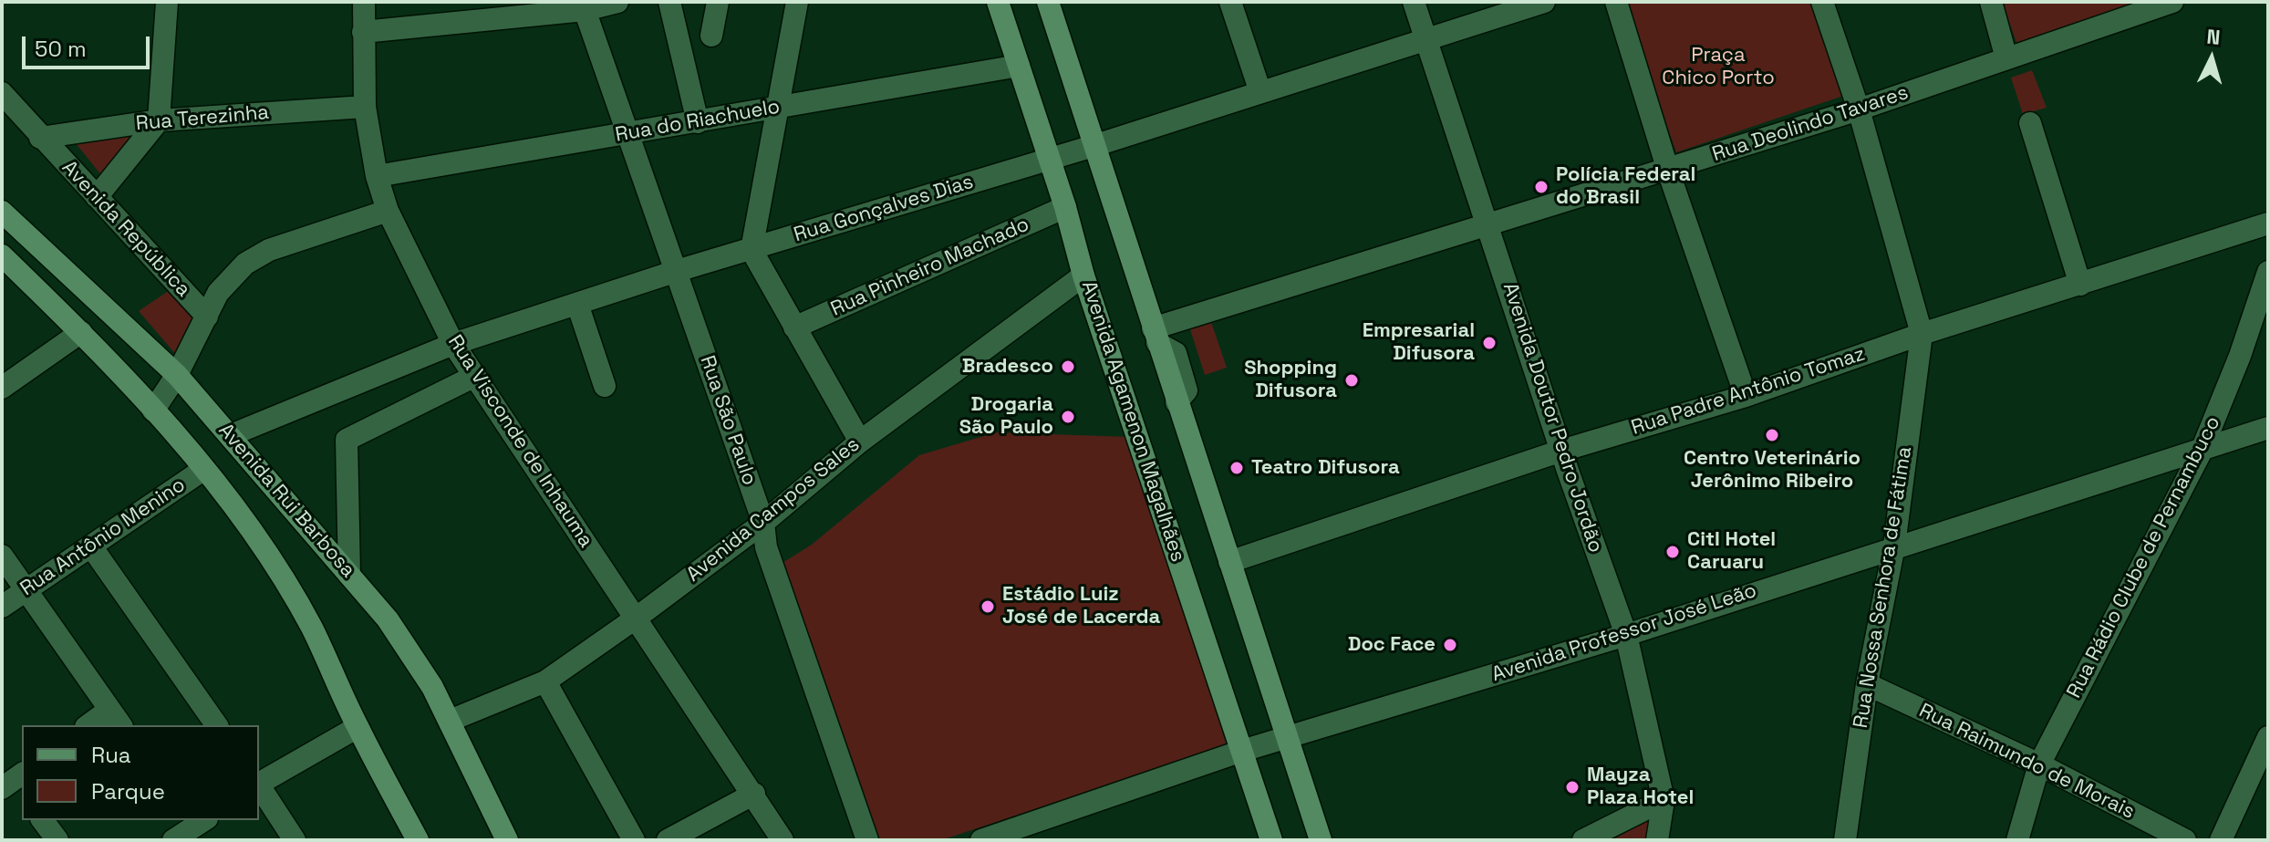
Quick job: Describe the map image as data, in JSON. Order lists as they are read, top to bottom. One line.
{"streets":{"main road":["Avenida Agamenon Magalhães","Avenida Rui Barbosa"],"street":["Rua Terezinha","Rua do Riachuelo","Rua Deolindo Tavares","Rua Gonçalves Dias","Avenida República","Rua Pinheiro Machado","Rua Padre Antônio Tomaz","Avenida Doutor Pedro Jordão","Rua São Paulo","Rua Visconde de Inhauma","Avenida Campos Sales","Rua Antônio Menino","Rua Rádio Clube de Pernambuco","Rua Nossa Senhora de Fátima","Avenida Professor José Leão","Rua Raimundo de Morais"]},"crossings":[["Rua Terezinha","Avenida República"],["Rua Terezinha","Rua Visconde de Inhauma"],["Rua do Riachuelo","Rua São Paulo"],["Rua do Riachuelo","Avenida Agamenon Magalhães"],["Rua do Riachuelo","Rua Visconde de Inhauma"],["Rua Deolindo Tavares","Avenida Doutor Pedro Jordão"],["Rua Gonçalves Dias","Avenida Doutor Pedro Jordão"],["Rua Gonçalves Dias","Rua São Paulo"],["Rua Gonçalves Dias","Avenida Agamenon Magalhães"],["Rua Gonçalves Dias","Rua Visconde de Inhauma"],["Rua Gonçalves Dias","Avenida Rui Barbosa"],["Rua Pinheiro Machado","Avenida Agamenon Magalhães"],["Rua Padre Antônio Tomaz","Avenida Doutor Pedro Jordão"],["Rua Padre Antônio Tomaz","Rua Nossa Senhora de Fátima"],["Avenida Doutor Pedro Jordão","Avenida Professor José Leão"],["Rua São Paulo","Avenida Campos Sales"],["Avenida Agamenon Magalhães","Avenida Campos Sales"],["Avenida Agamenon Magalhães","Avenida Professor José Leão"],["Rua Visconde de Inhauma","Avenida Campos Sales"],["Avenida Rui Barbosa","Avenida Campos Sales"],["Avenida Rui Barbosa","Rua Antônio Menino"],["Rua Rádio Clube de Pernambuco","Avenida Professor José Leão"],["Rua Rádio Clube de Pernambuco","Rua Raimundo de Morais"],["Rua Nossa Senhora de Fátima","Avenida Professor José Leão"],["Rua Nossa Senhora de Fátima","Rua Raimundo de Morais"]],"parks":["Praça Chico Porto"],"places":["Polícia Federal do Brasil","Empresarial Difusora","Bradesco","Shopping Difusora","Drogaria São Paulo","Centro Veterinário Jerônimo Ribeiro","Teatro Difusora","CitI Hotel Caruaru","Estádio Luiz José de Lacerda","Doc Face","Mayza Plaza Hotel"],"legend":["Rua","Parque"],"scale_bar":"50 m","north":"top"}
